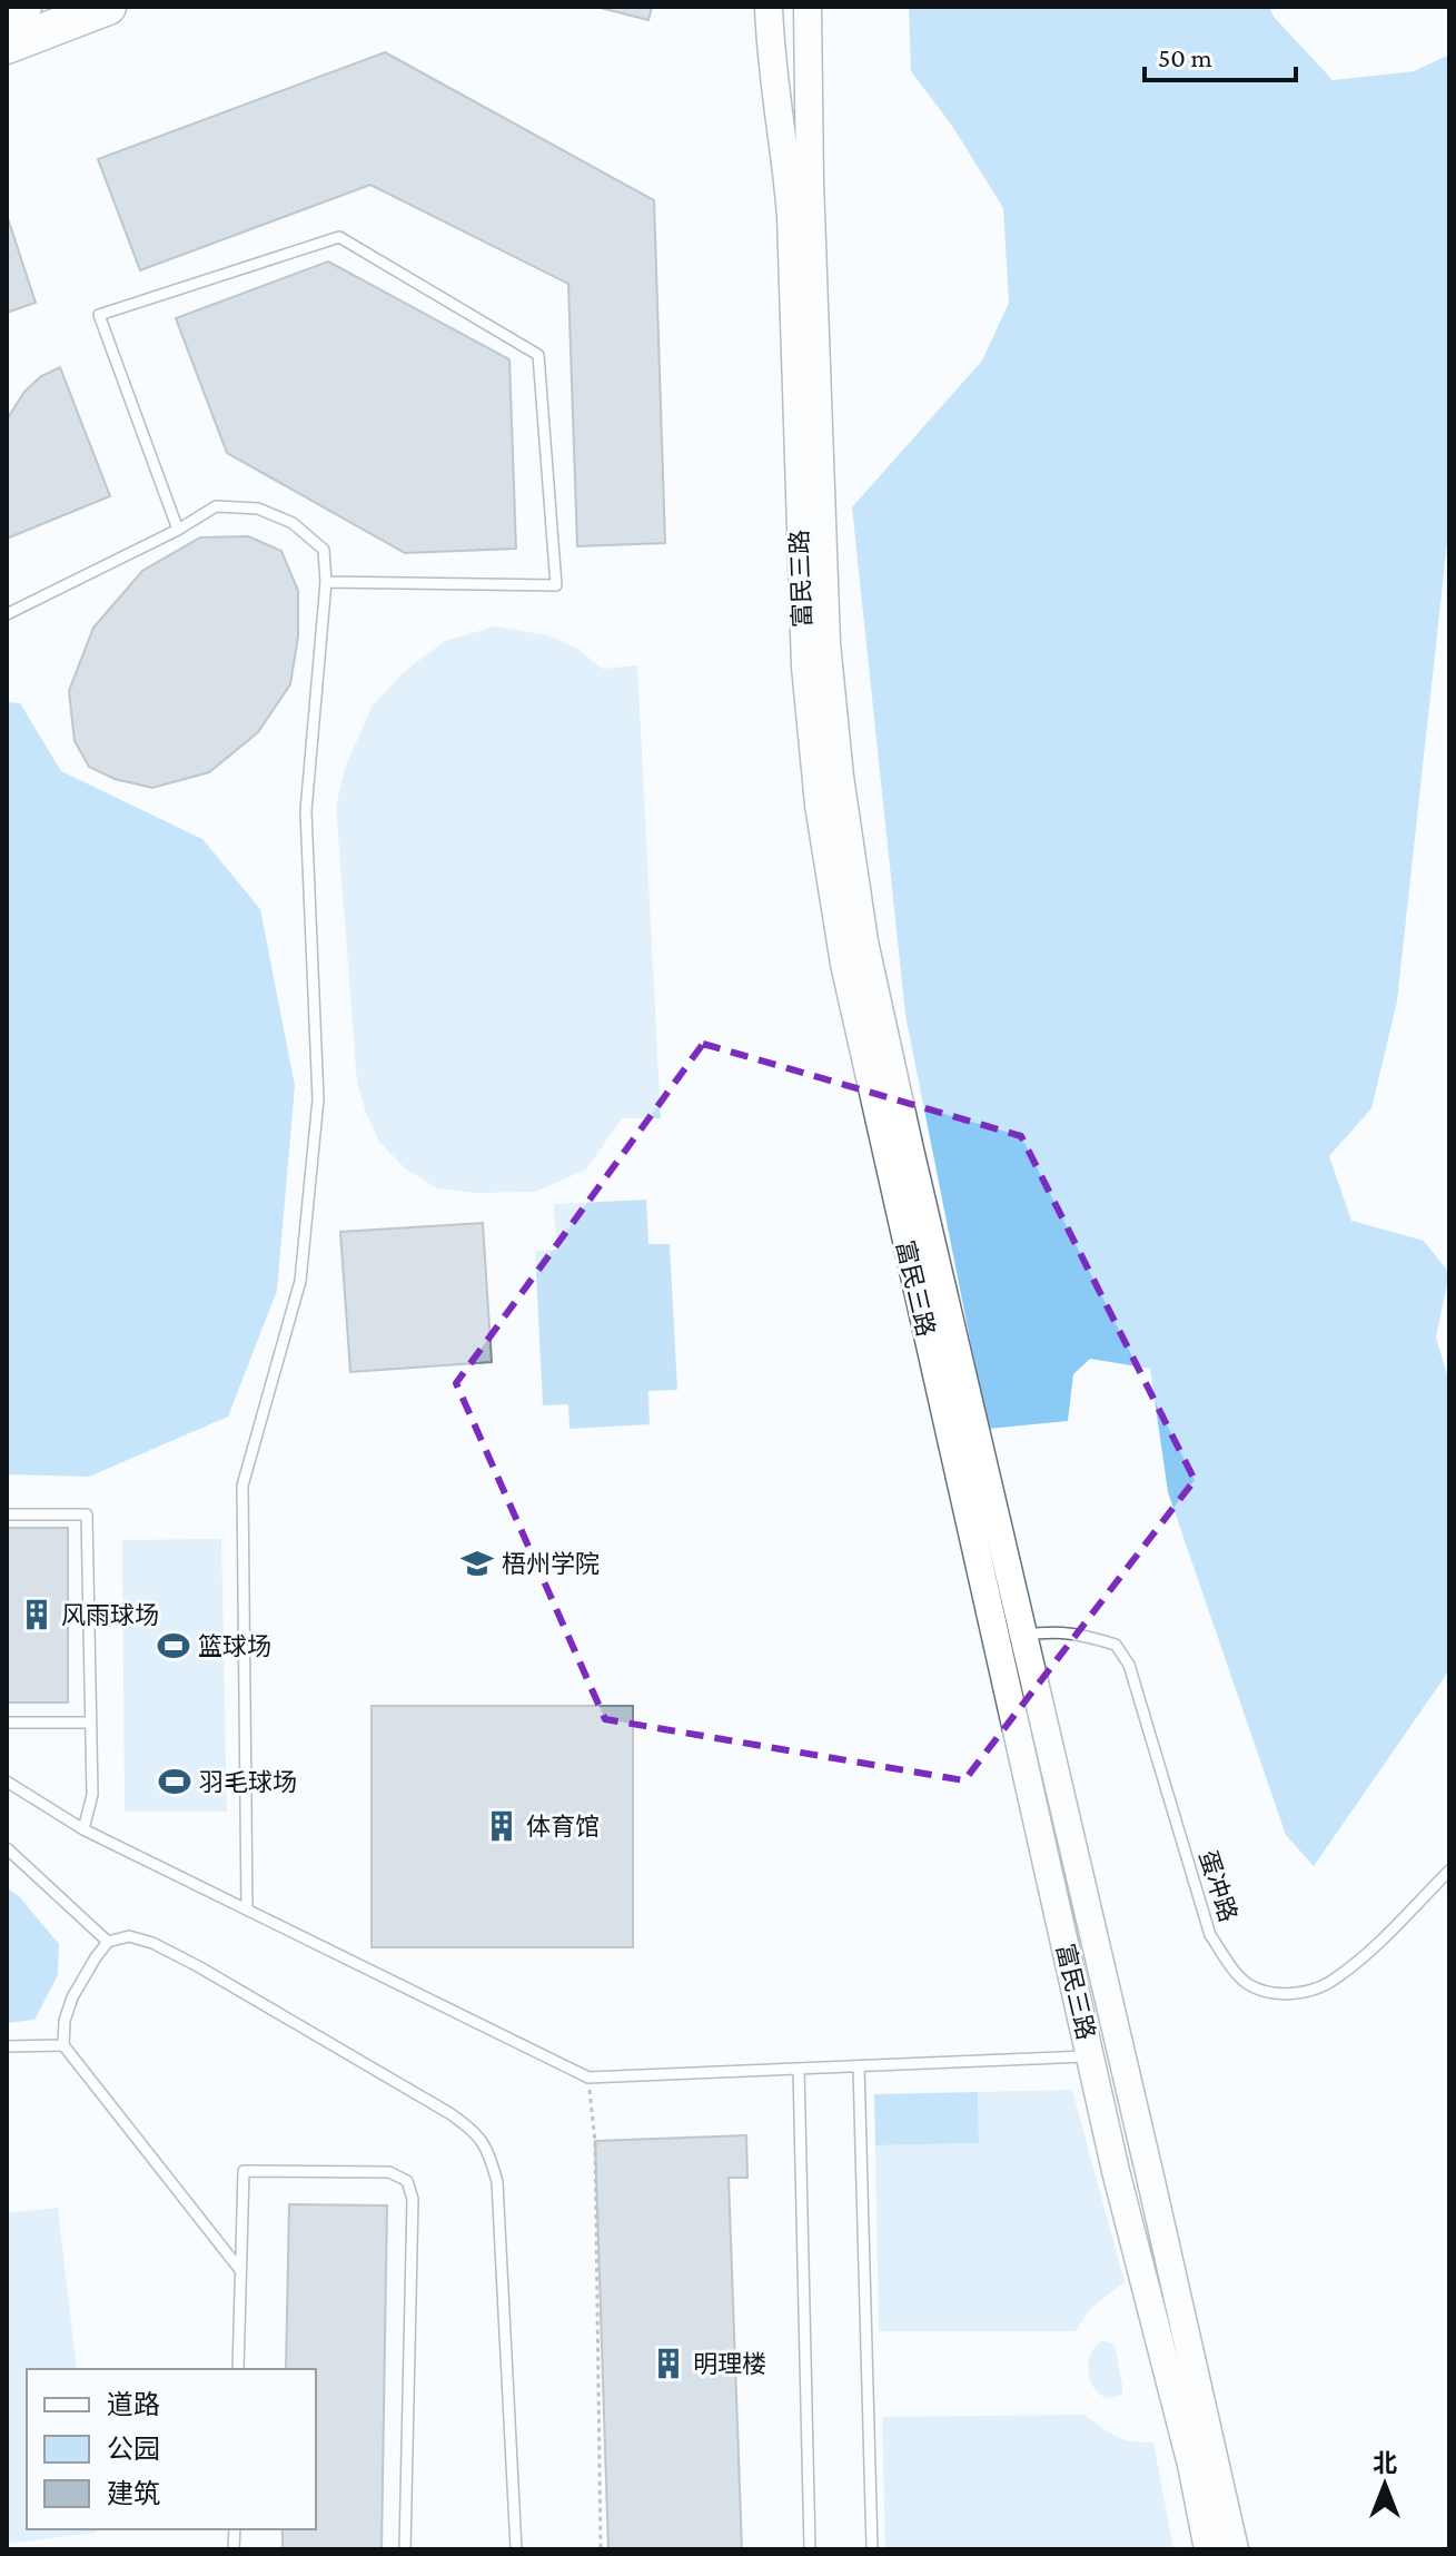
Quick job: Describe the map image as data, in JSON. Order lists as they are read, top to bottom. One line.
{"streets":{"main road":["富民三路"],"lane":["蛋冲路"]},"crossings":[["富民三路","蛋冲路"]],"places":{"school or university":["梧州学院"],"building":["风雨球场","体育馆","明理楼"],"sports":["篮球场","羽毛球场"]},"legend":["道路","公园","建筑"],"scale_bar":"50 m","north":"top"}
